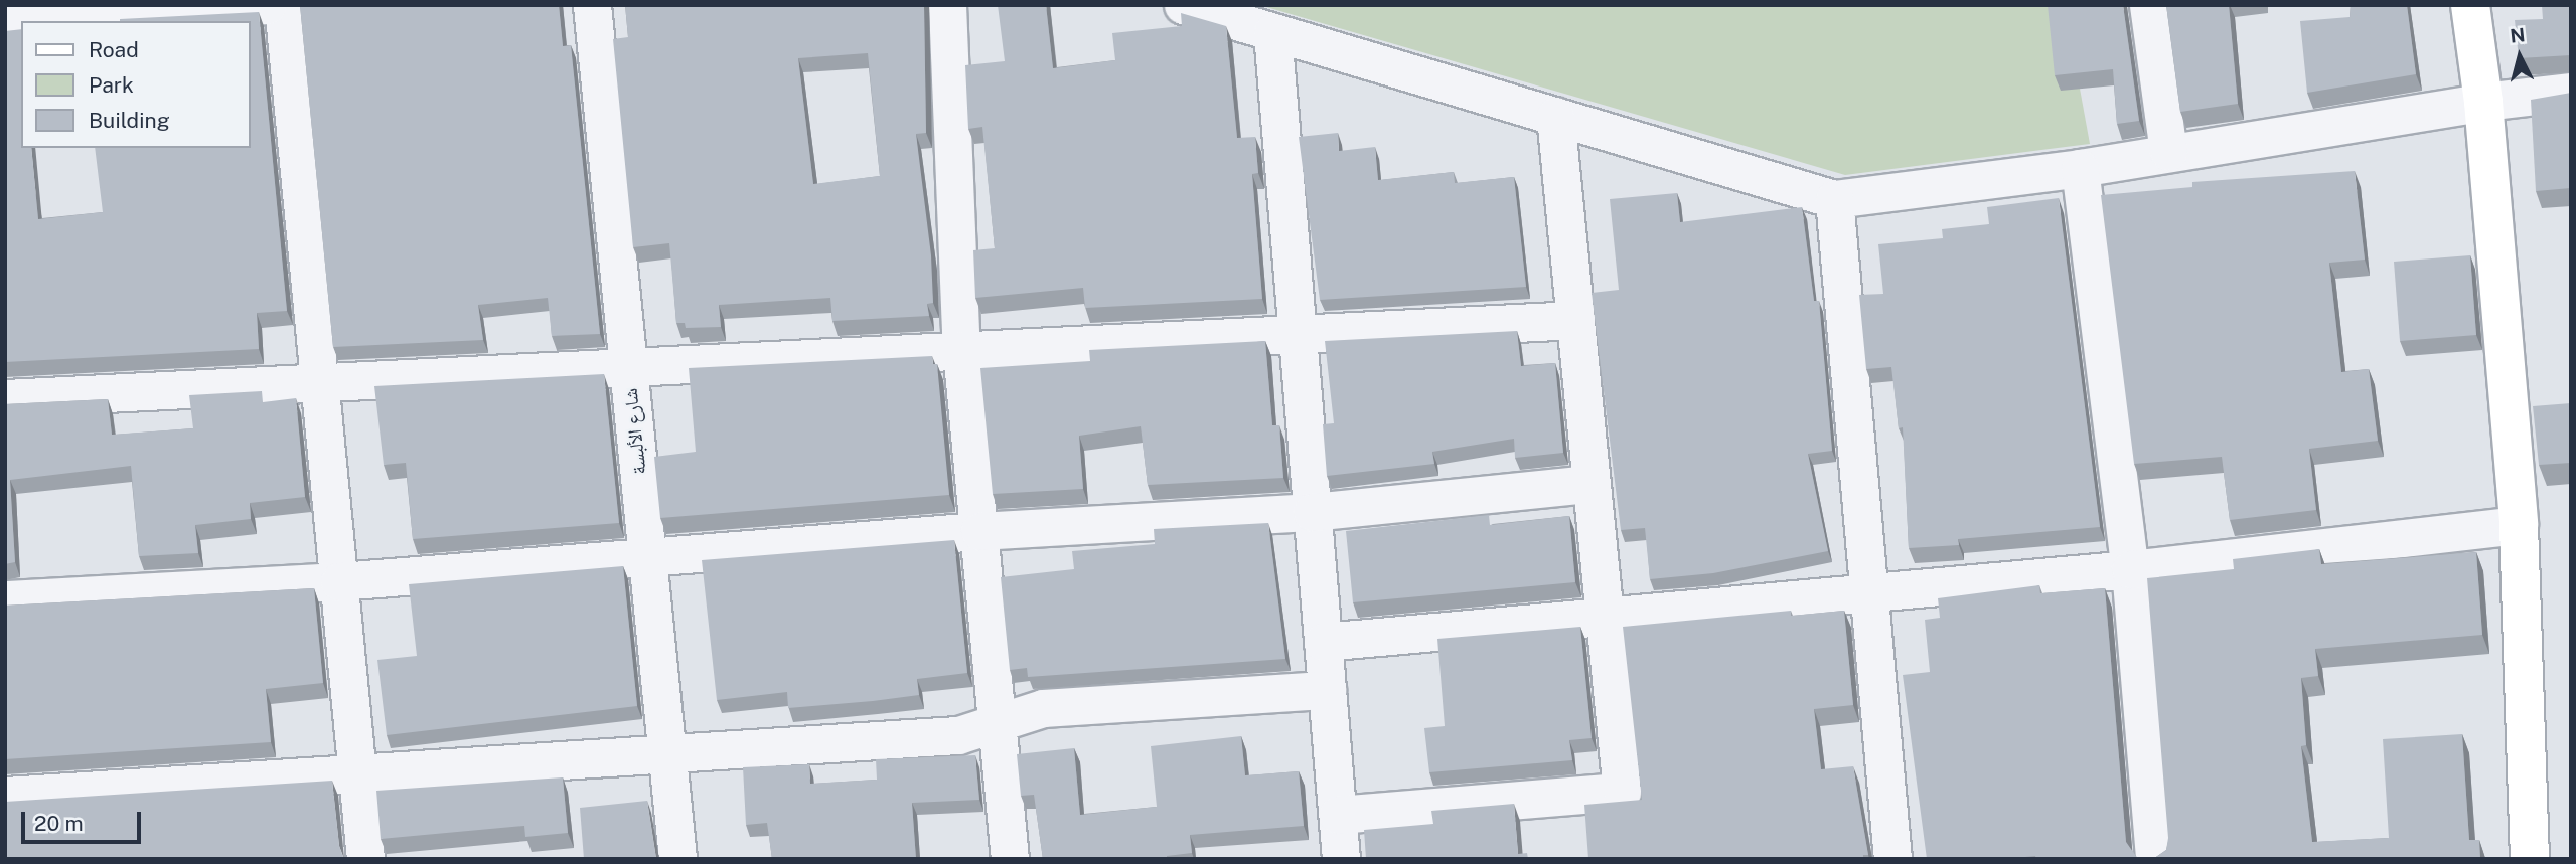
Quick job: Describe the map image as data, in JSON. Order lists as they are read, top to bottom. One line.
{"streets":{"street":["شارع الألبسة"]},"legend":["Road","Park","Building"],"scale_bar":"20 m","north":"top"}
